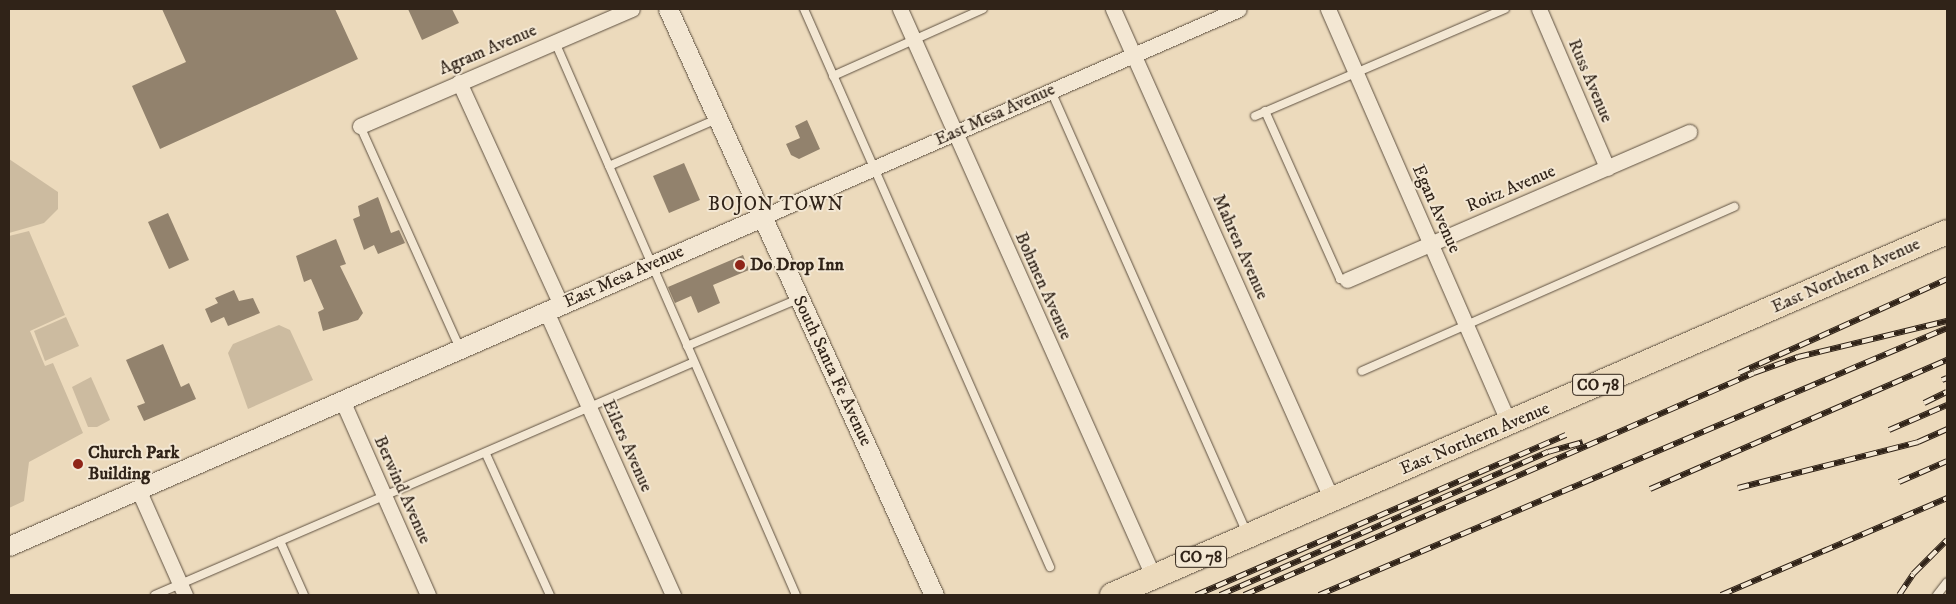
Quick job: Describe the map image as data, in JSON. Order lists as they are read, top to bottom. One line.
{"streets":{"main road":["East Northern Avenue","CO 78"],"street":["Agram Avenue","Russ Avenue","East Mesa Avenue","Roitz Avenue","Egan Avenue","Mahren Avenue","Bohmen Avenue","South Santa Fe Avenue","Eilers Avenue","Berwind Avenue"]},"crossings":[["Agram Avenue","Eilers Avenue"],["Russ Avenue","Roitz Avenue"],["East Mesa Avenue","Mahren Avenue"],["East Mesa Avenue","Bohmen Avenue"],["East Mesa Avenue","South Santa Fe Avenue"],["East Mesa Avenue","Eilers Avenue"],["East Mesa Avenue","Berwind Avenue"],["Roitz Avenue","Egan Avenue"],["Egan Avenue","East Northern Avenue"],["Mahren Avenue","East Northern Avenue"],["East Northern Avenue","Bohmen Avenue"]],"districts":["BOJON TOWN"],"places":["Do Drop Inn","Church Park Building"]}
